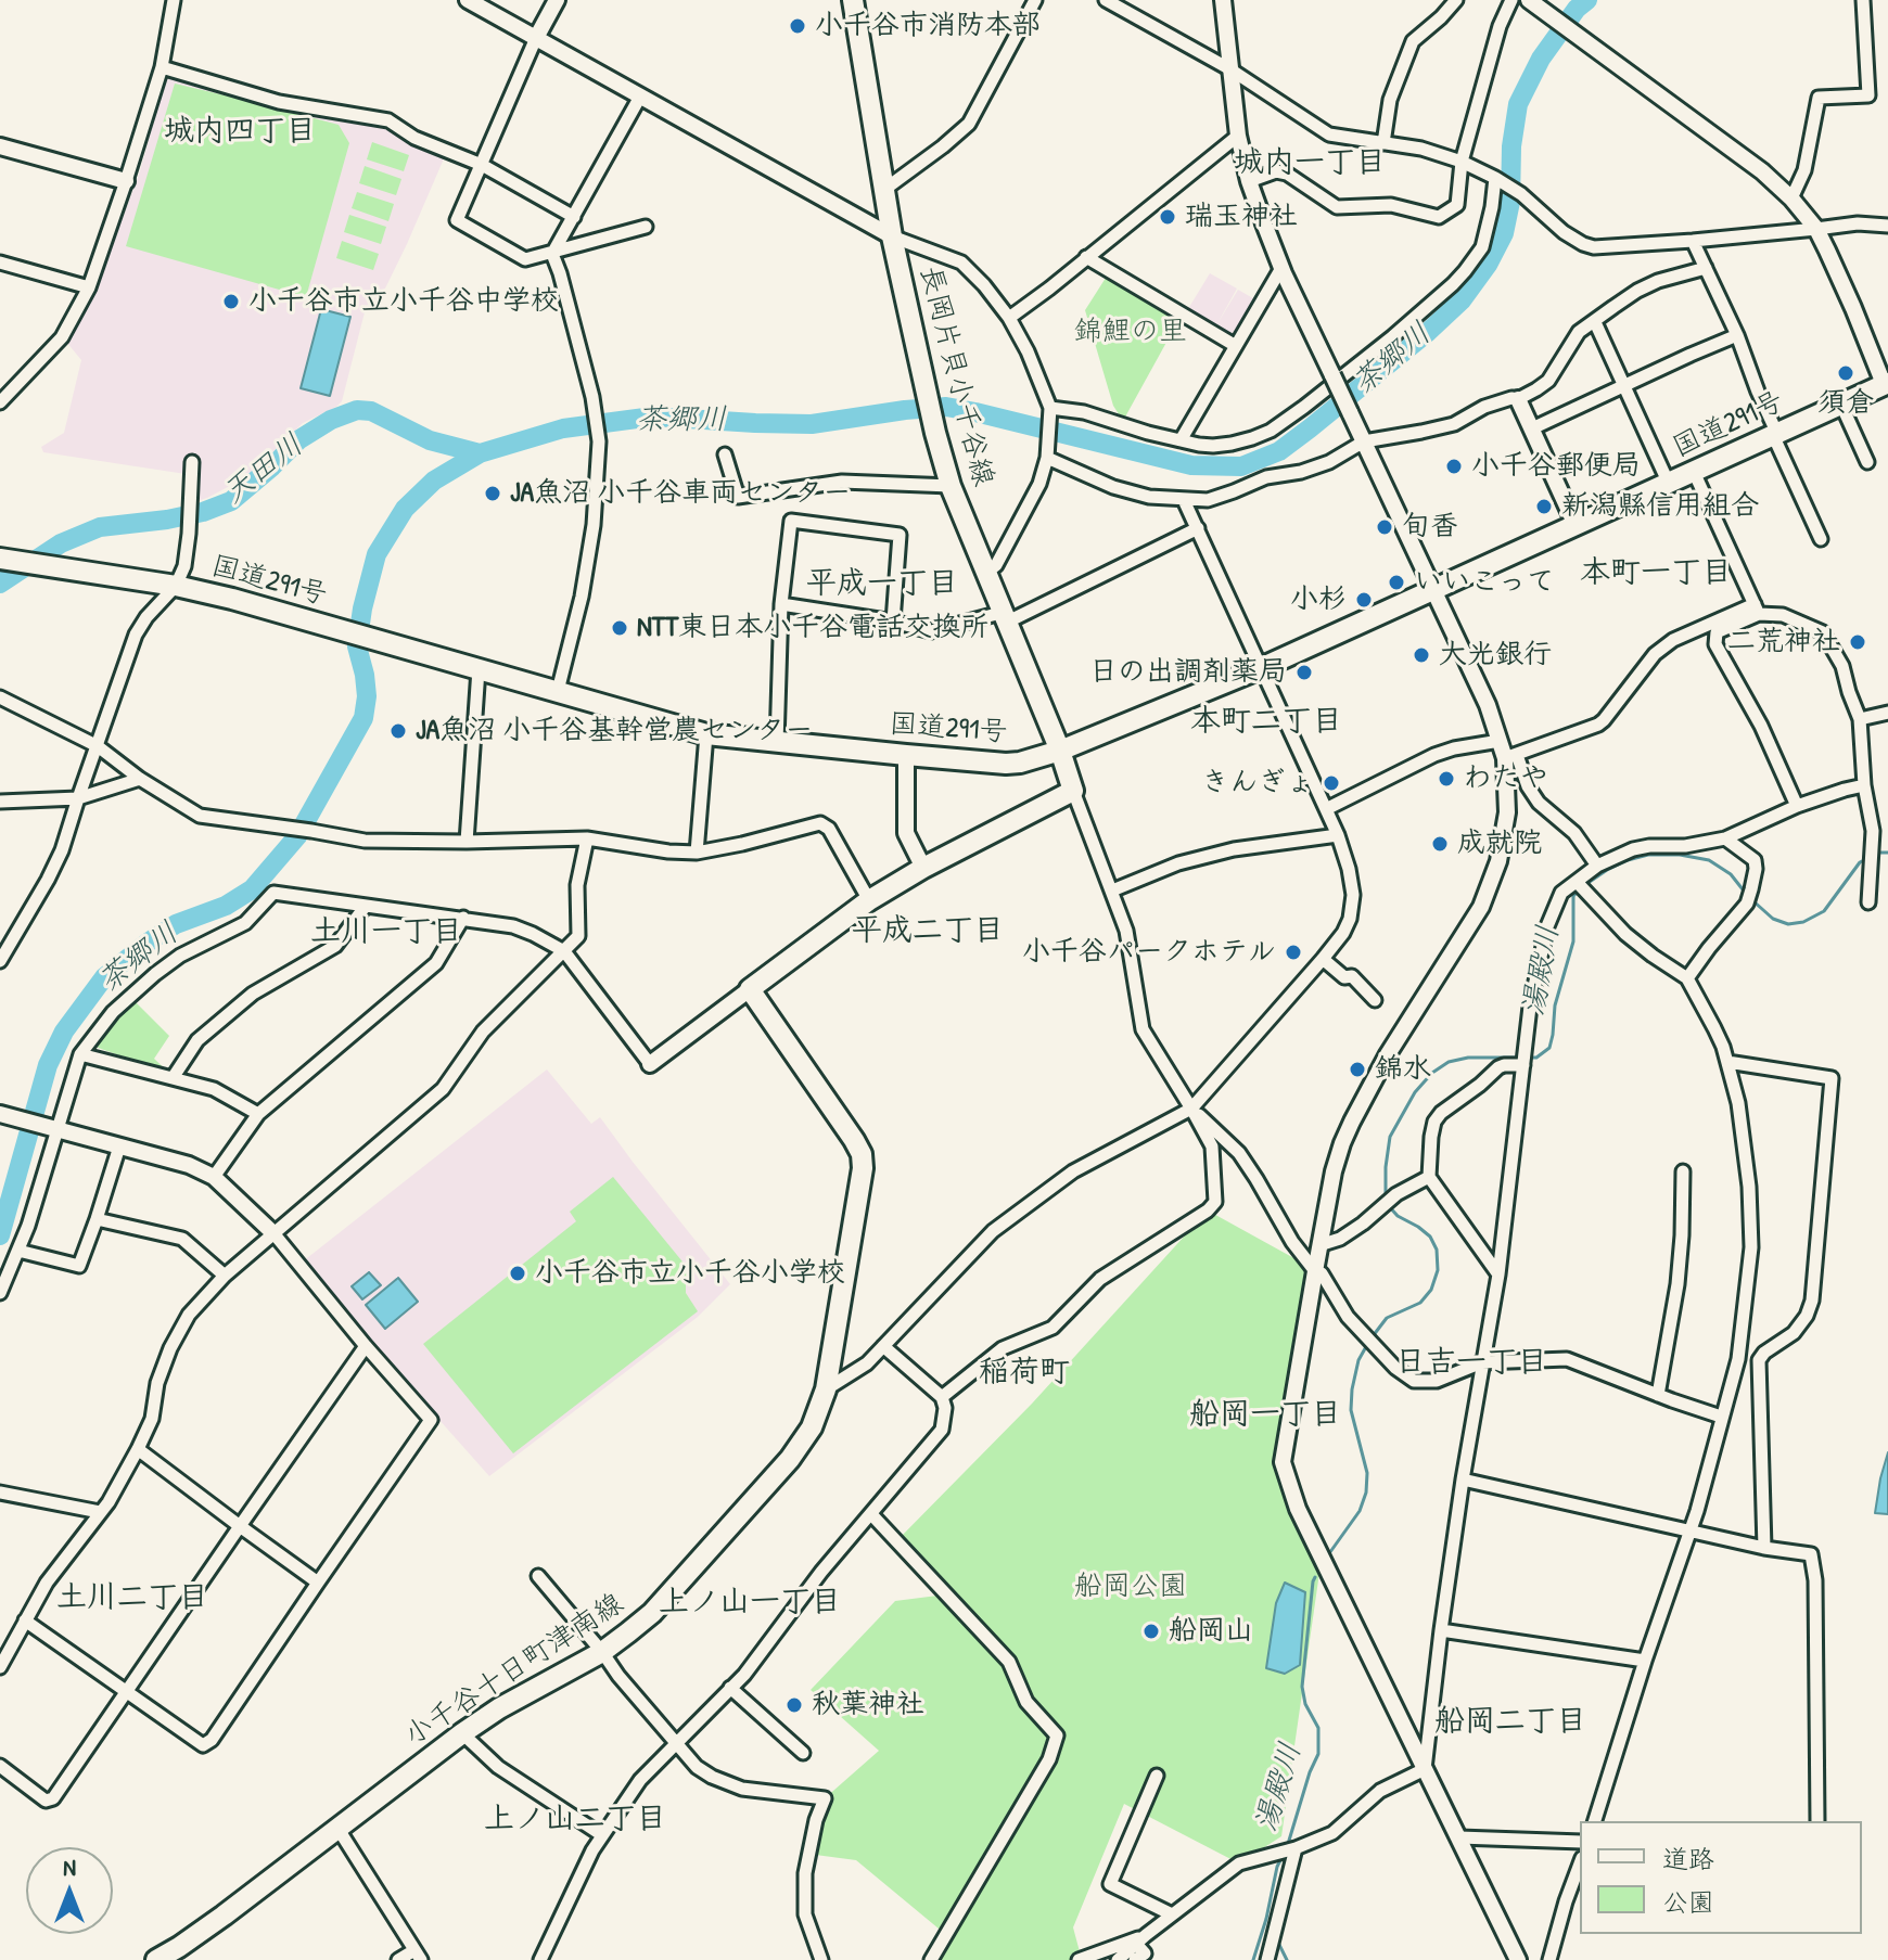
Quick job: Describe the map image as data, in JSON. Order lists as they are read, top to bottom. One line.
{"streets":{"main road":["長岡片貝小千谷線","国道291号","小千谷十日町津南線"]},"crossings":[["長岡片貝小千谷線","国道291号"]],"districts":["城内四丁目","城内一丁目","本町一丁目","平成一丁目","本町二丁目","平成二丁目","土川一丁目","日吉一丁目","稲荷町","船岡一丁目","土川二丁目","上ノ山一丁目","船岡二丁目","上ノ山二丁目"],"water":["茶郷川","天田川","湯殿川"],"parks":["錦鯉の里","船岡公園"],"places":["小千谷市消防本部","瑞玉神社","小千谷市立小千谷中学校","須倉","小千谷郵便局","JA魚沼 小千谷車両センター","新潟縣信用組合","旬香","いいこって","小杉","NTT東日本小千谷電話交換所","二荒神社","大光銀行","日の出調剤薬局","JA魚沼 小千谷基幹営農センター","わたや","きんぎょ","成就院","小千谷パークホテル","錦水","小千谷市立小千谷小学校","船岡山","秋葉神社"],"legend":["道路","公園"],"north":"top"}
